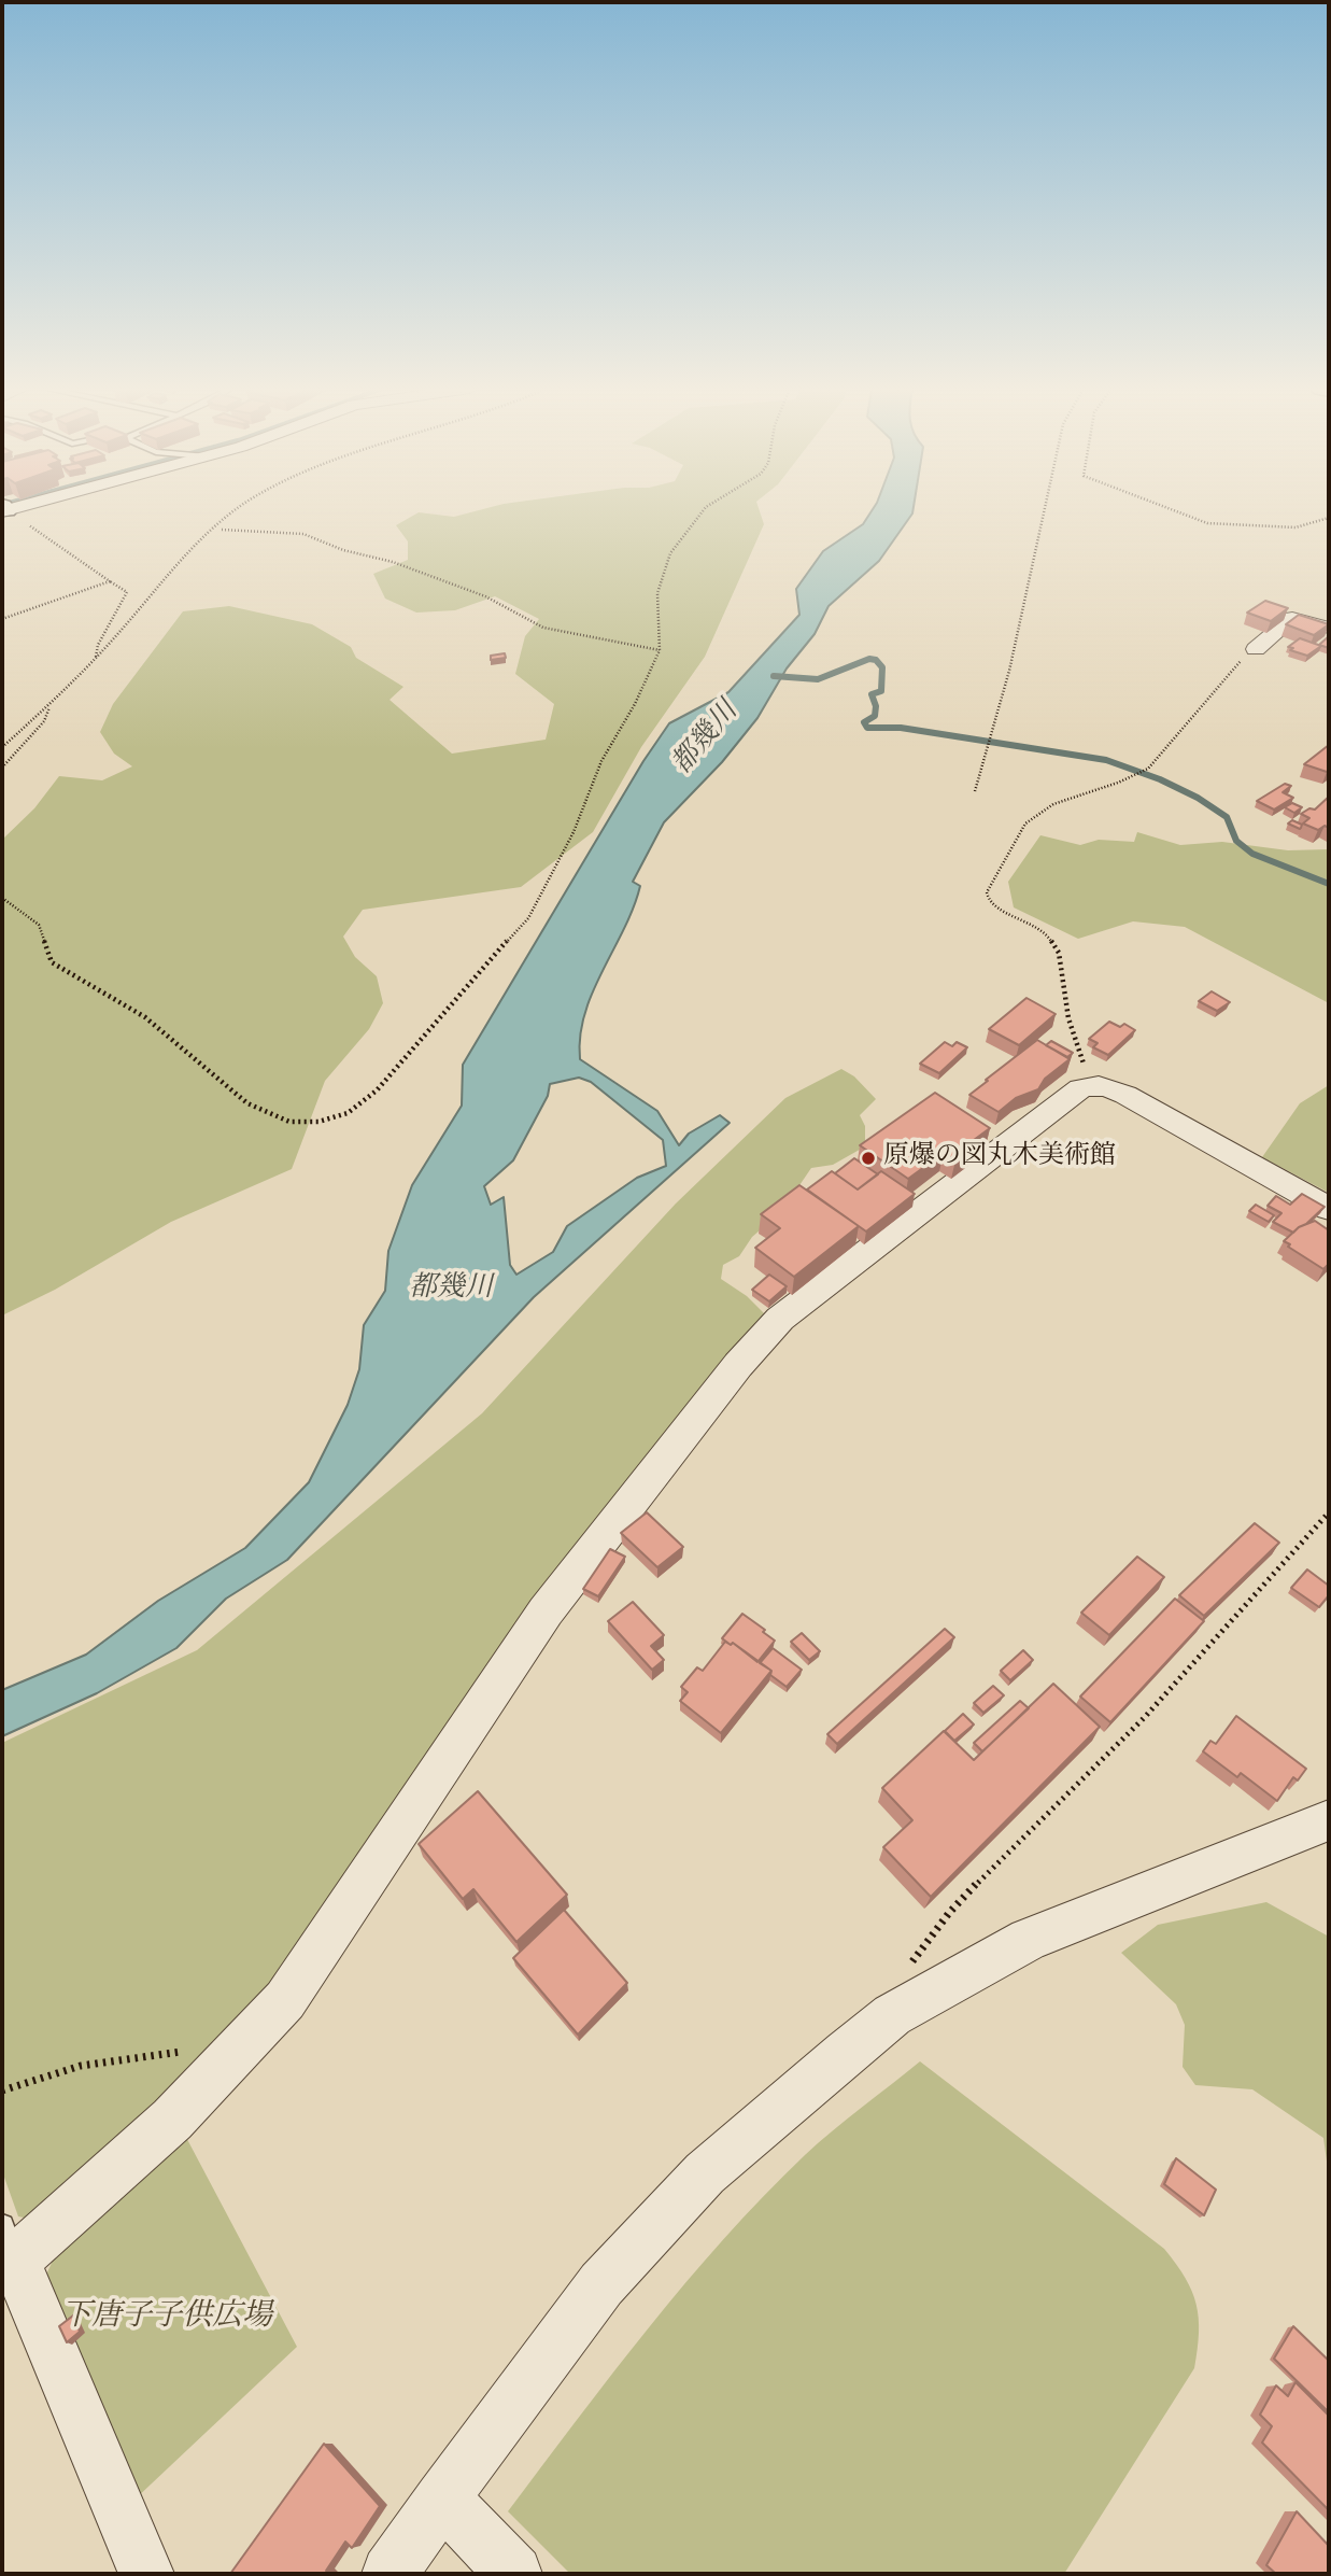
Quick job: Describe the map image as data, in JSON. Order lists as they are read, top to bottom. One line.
{"water":["都幾川"],"parks":["下唐子子供広場"],"places":["原爆の図丸木美術館"]}
